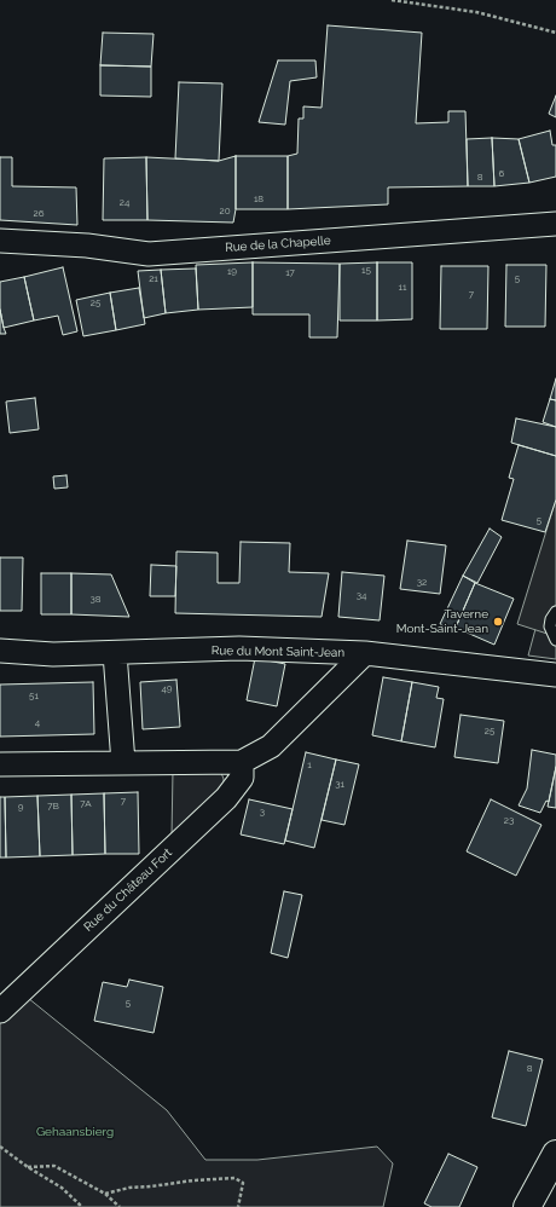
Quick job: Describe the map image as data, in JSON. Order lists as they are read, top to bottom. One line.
{"streets":{"street":["Rue de la Chapelle","Rue du Mont Saint-Jean","Rue du Château Fort"]},"parks":["Gehaansbierg"],"places":["Taverne Mont-Saint-Jean"],"house_numbers":["6","8","18","24","20","26","15","19","17","21","5","11","7","25","5","32","34","38","49","51","4","25","1","31","7","7A","7B","9","3","23","5","8"]}
